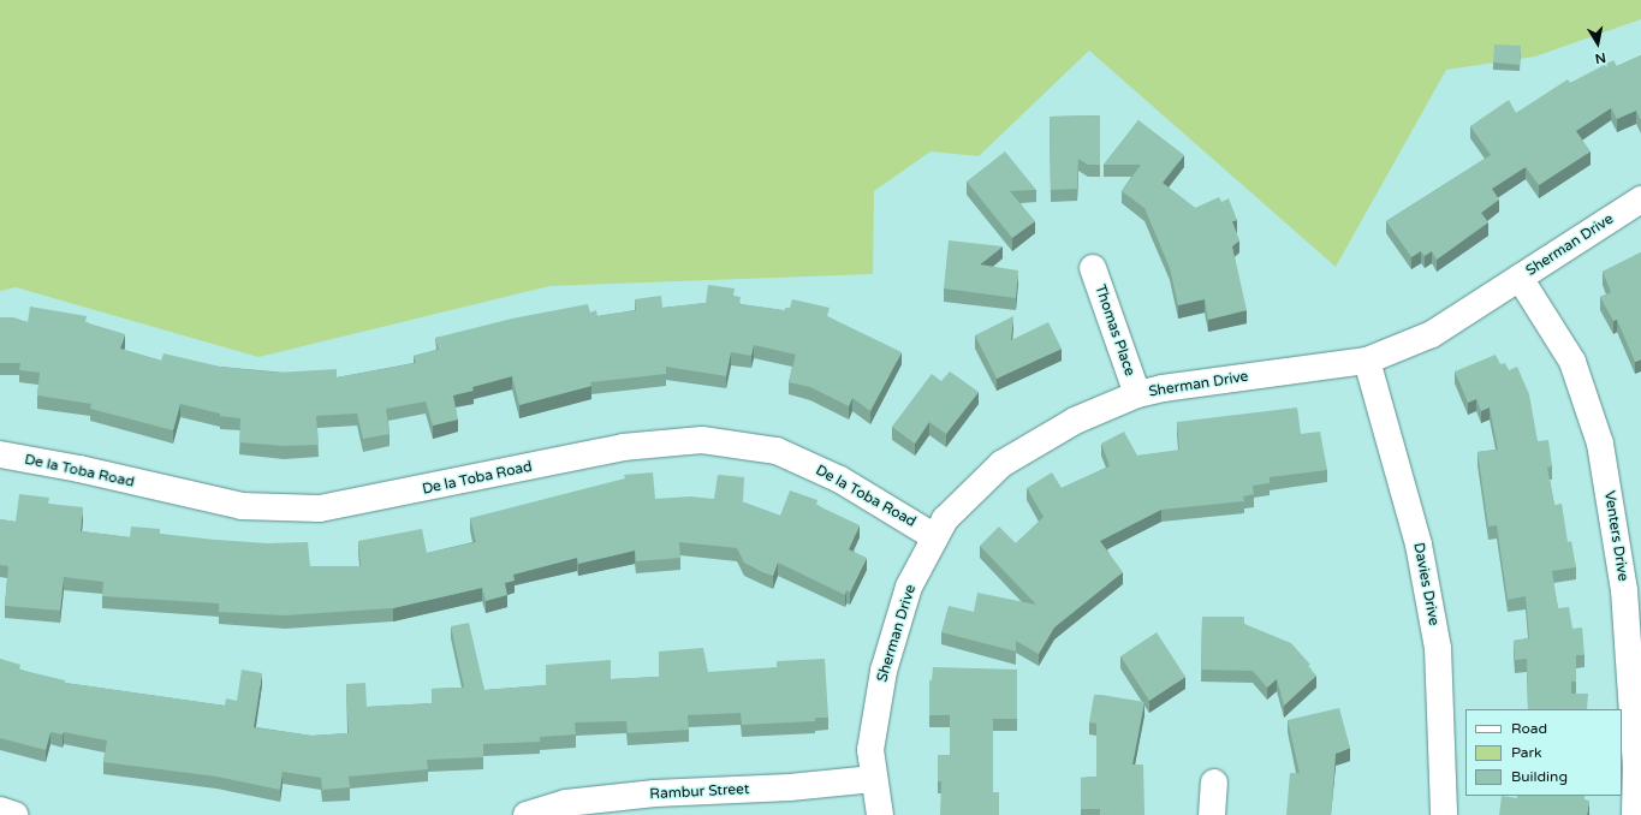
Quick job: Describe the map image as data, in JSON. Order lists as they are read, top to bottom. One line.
{"streets":{"street":["Sherman Drive","Thomas Place","De la Toba Road","Venters Drive","Davies Drive","Rambur Street"]},"crossings":[["Sherman Drive","Thomas Place"],["Sherman Drive","De la Toba Road"],["Sherman Drive","Venters Drive"],["Sherman Drive","Davies Drive"],["Sherman Drive","Rambur Street"]],"legend":["Road","Park","Building"],"north":"bottom"}
